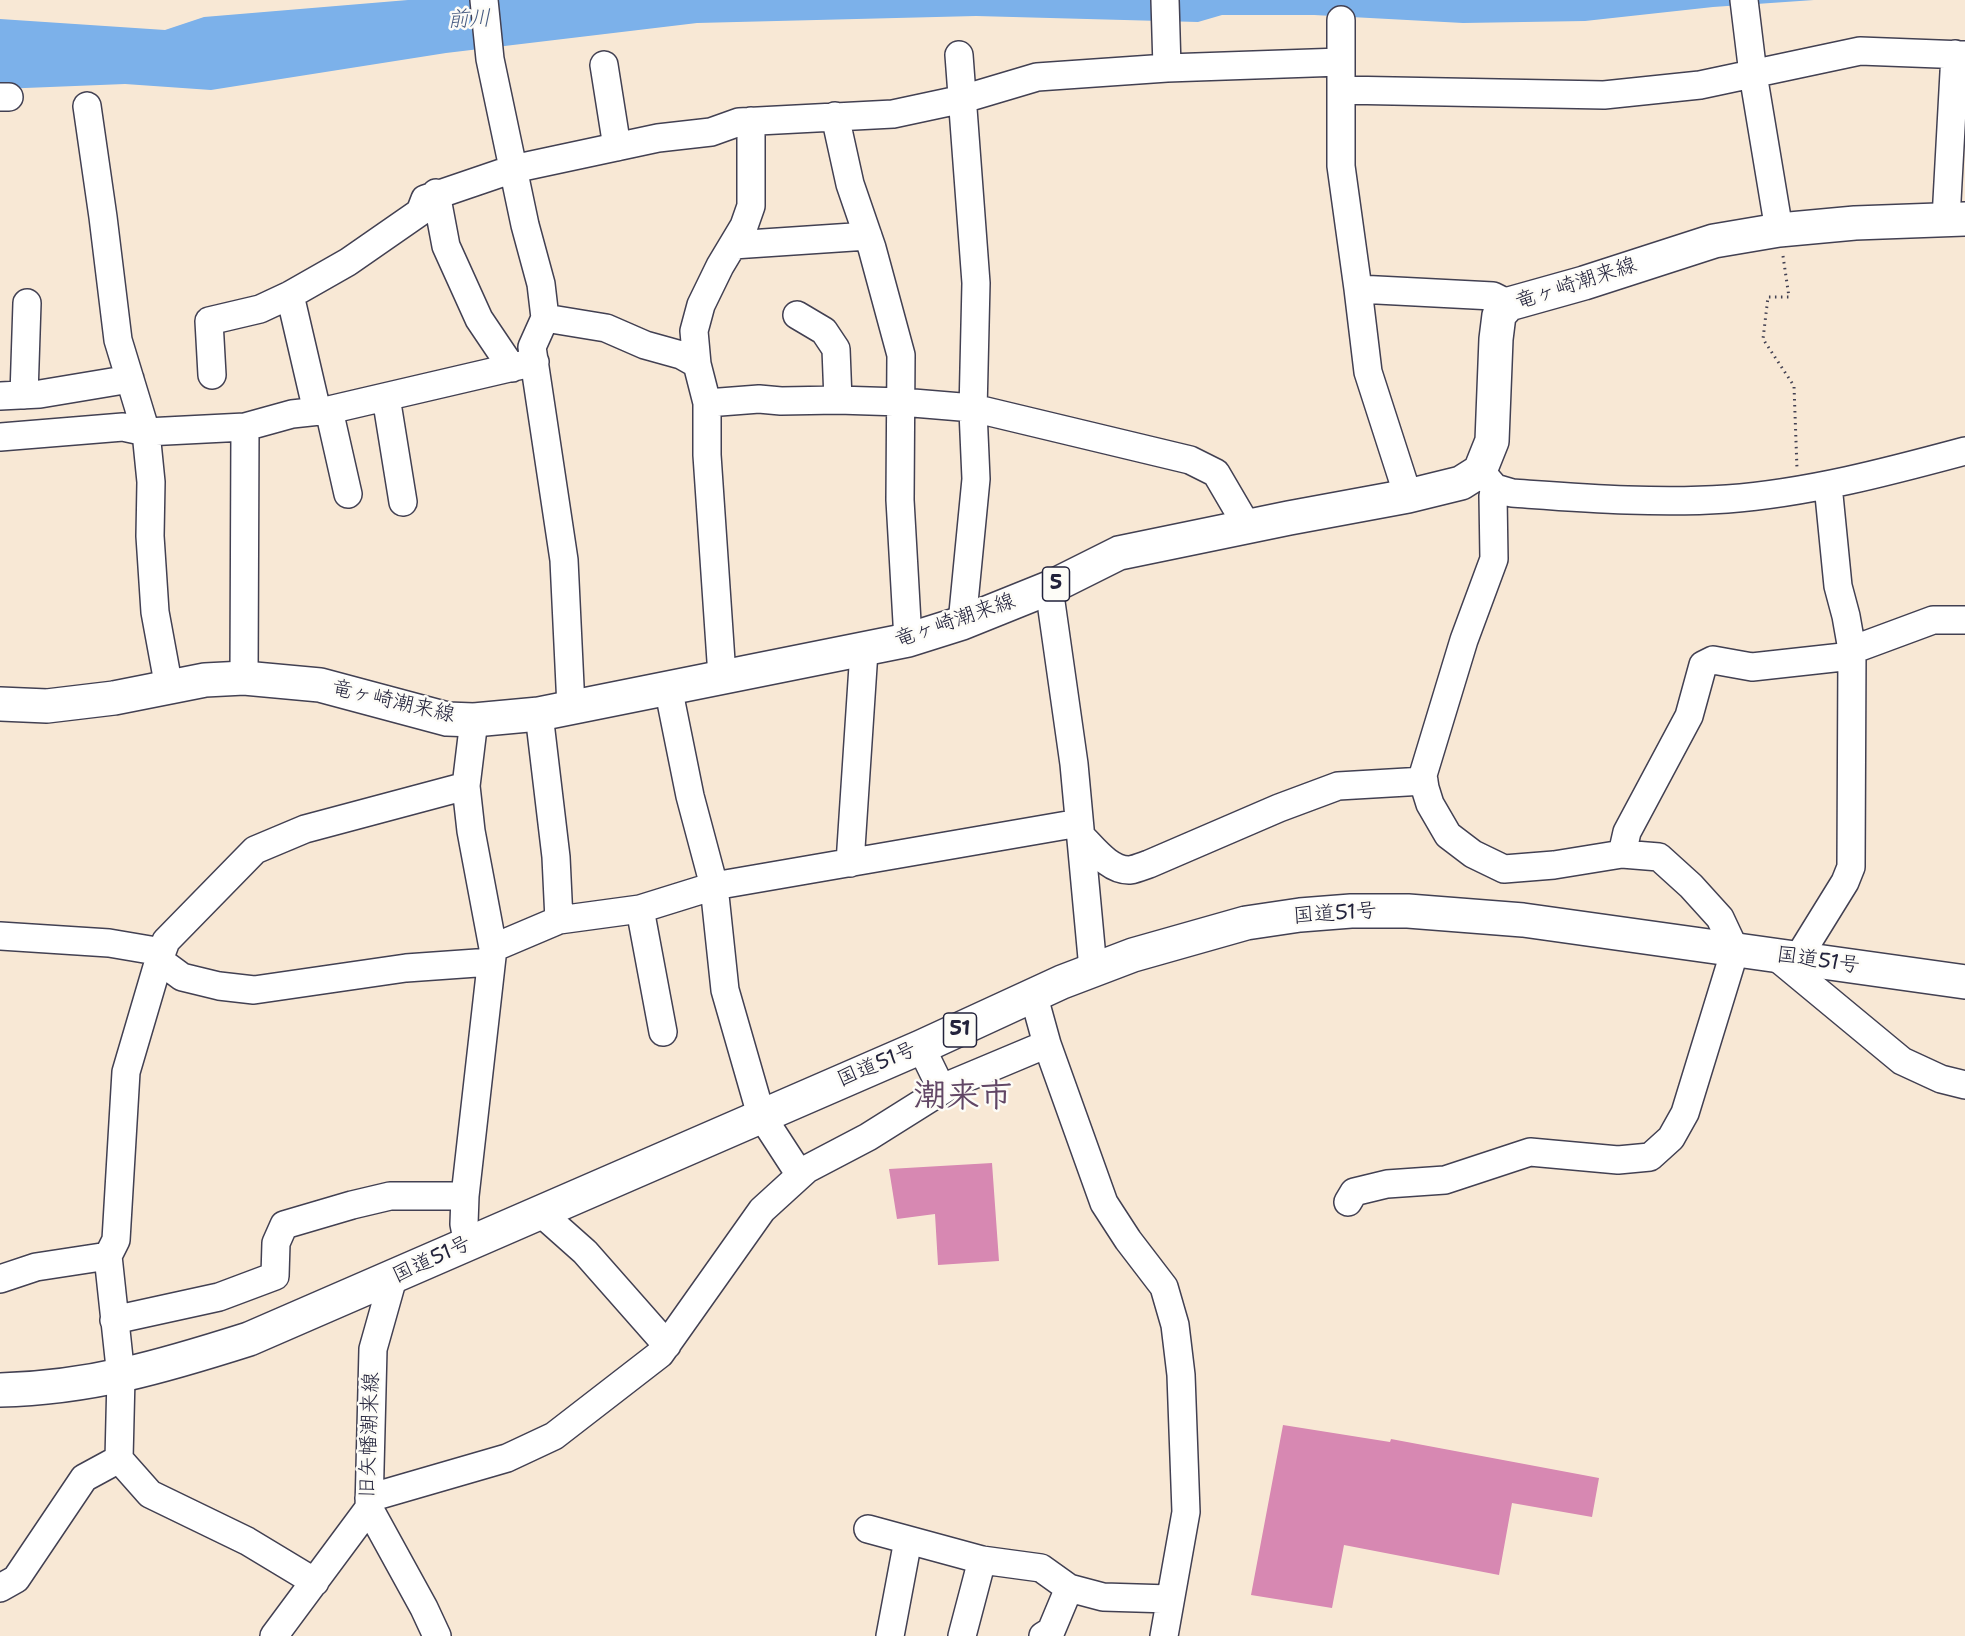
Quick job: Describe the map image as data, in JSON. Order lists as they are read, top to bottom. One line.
{"streets":{"main road":["竜ヶ崎潮来線","5","国道51号","51"],"street":["旧矢幡潮来線"]},"crossings":[["国道51号","旧矢幡潮来線"]],"districts":["潮来市"],"water":["前川"]}
